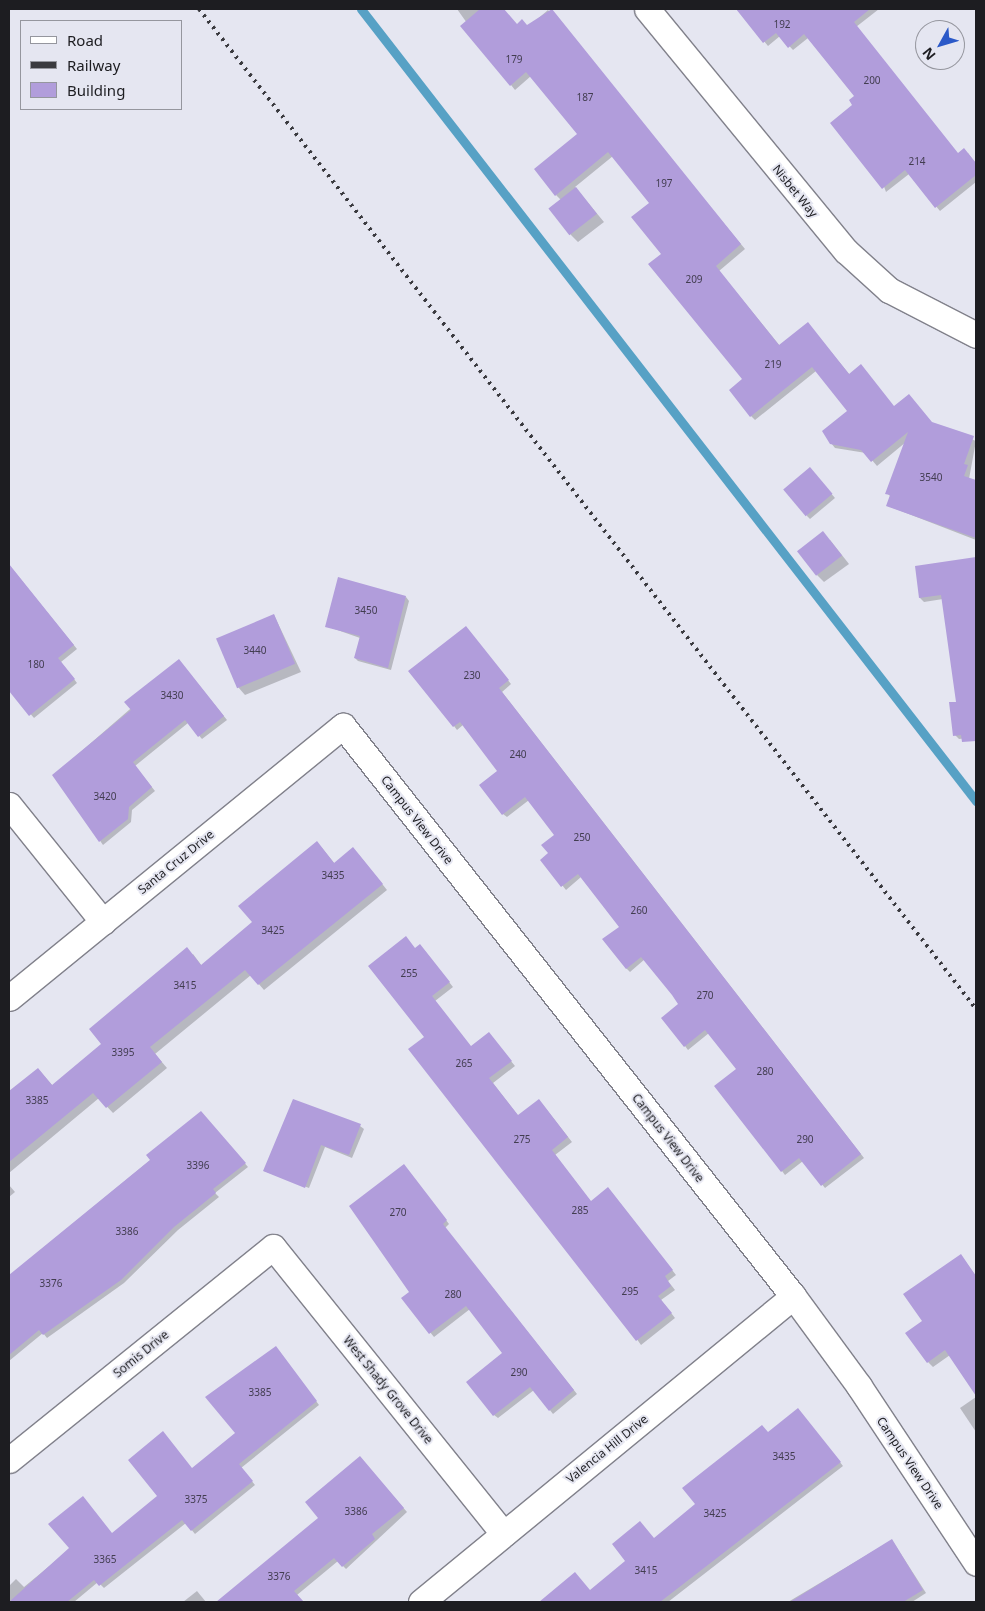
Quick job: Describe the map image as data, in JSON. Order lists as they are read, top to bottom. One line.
{"streets":{"street":["Nisbet Way","Campus View Drive","Santa Cruz Drive","Somis Drive","West Shady Grove Drive","Valencia Hill Drive"]},"crossings":[["Campus View Drive","Santa Cruz Drive"],["Campus View Drive","Valencia Hill Drive"],["Somis Drive","West Shady Grove Drive"],["West Shady Grove Drive","Valencia Hill Drive"]],"house_numbers":["192","179","200","187","214","197","209","219","3540","3450","3440","180","230","3430","240","3420","250","3435","260","3425","255","3415","270","3395","265","280","3385","275","290","3396","285","270","3386","3376","295","280","290","3385","3435","3375","3386","3425","3365","3415","3376"],"legend":["Road","Railway","Building"],"north":"bottom left"}
